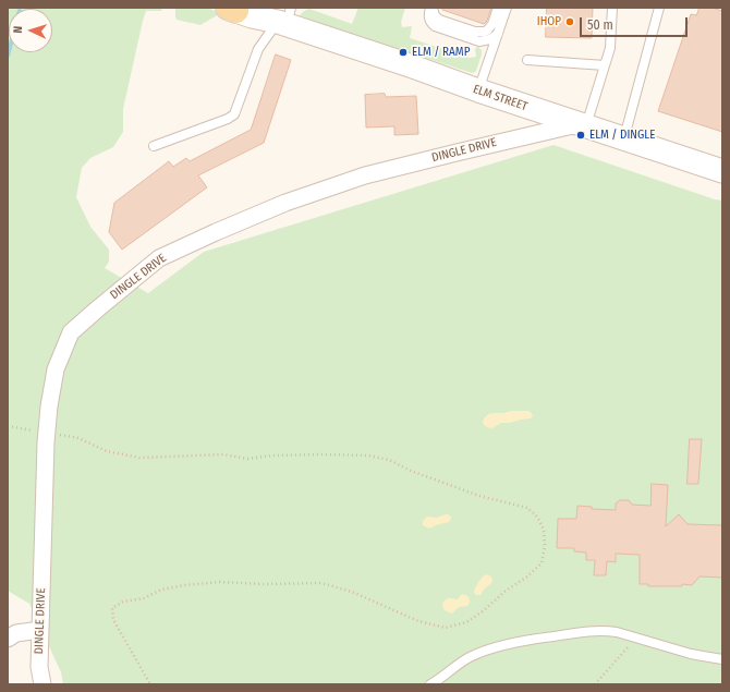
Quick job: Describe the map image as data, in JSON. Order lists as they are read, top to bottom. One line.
{"streets":{"main road":["ELM STREET"],"street":["DINGLE DRIVE"]},"crossings":[["ELM STREET","DINGLE DRIVE"]],"places":["IHOP","ELM / RAMP","ELM / DINGLE"],"scale_bar":"50 m","north":"left"}
